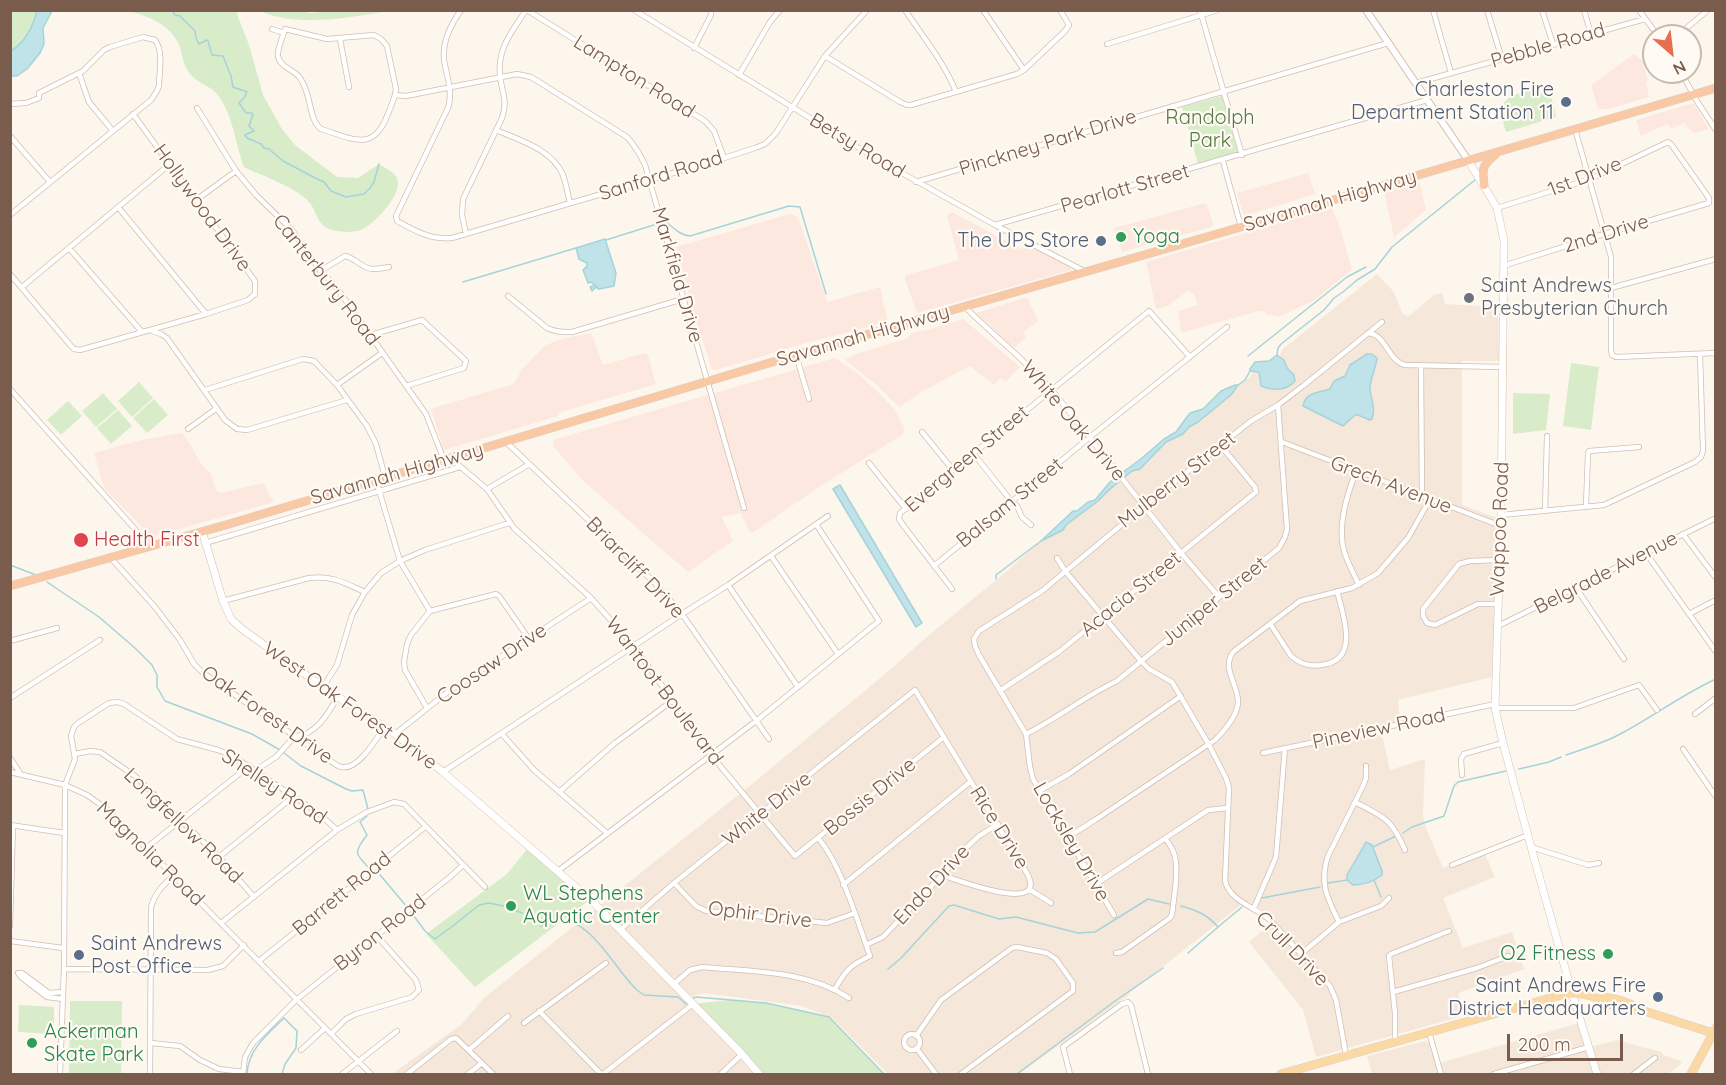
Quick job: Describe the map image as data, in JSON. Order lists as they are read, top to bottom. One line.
{"streets":{"highway":["Savannah Highway"],"main road":["Wappoo Road","West Oak Forest Drive"],"street":["Pebble Road","Lampton Road","Pinckney Park Drive","Betsy Road","Sanford Road","1st Drive","Pearlott Street","Hollywood Drive","2nd Drive","Markfield Drive","Canterbury Road","White Oak Drive","Evergreen Street","Mulberry Street","Grech Avenue","Balsam Street","Briarcliff Drive","Belgrade Avenue","Acacia Street","Juniper Street","Coosaw Drive","Wantoot Boulevard","Oak Forest Drive","Pineview Road","Shelley Road","Bossis Drive","White Drive","Longfellow Road","Rice Drive","Locksley Drive","Magnolia Road","Endo Drive","Barrett Road","Ophir Drive","Byron Road","Crull Drive"]},"crossings":[["Pebble Road","Wappoo Road"],["Lampton Road","Sanford Road"],["Pinckney Park Drive","Betsy Road"],["Pinckney Park Drive","Wappoo Road"],["Betsy Road","Sanford Road"],["Betsy Road","Pearlott Street"],["Betsy Road","Savannah Highway"],["Sanford Road","Markfield Drive"],["1st Drive","2nd Drive"],["1st Drive","Wappoo Road"],["Pearlott Street","Wappoo Road"],["Savannah Highway","Markfield Drive"],["Savannah Highway","Canterbury Road"],["Savannah Highway","White Oak Drive"],["Savannah Highway","Wappoo Road"],["Savannah Highway","Briarcliff Drive"],["Savannah Highway","Wantoot Boulevard"],["Savannah Highway","West Oak Forest Drive"],["Savannah Highway","Oak Forest Drive"],["2nd Drive","Wappoo Road"],["Canterbury Road","Wantoot Boulevard"],["White Oak Drive","Evergreen Street"],["White Oak Drive","Mulberry Street"],["White Oak Drive","Balsam Street"],["White Oak Drive","Acacia Street"],["White Oak Drive","Juniper Street"],["Evergreen Street","Balsam Street"],["Mulberry Street","Acacia Street"],["Mulberry Street","Juniper Street"],["Mulberry Street","Locksley Drive"],["Grech Avenue","Wappoo Road"],["Grech Avenue","Juniper Street"],["Wappoo Road","Belgrade Avenue"],["Wappoo Road","Pineview Road"],["Acacia Street","Locksley Drive"],["Juniper Street","Locksley Drive"],["Coosaw Drive","Wantoot Boulevard"],["Coosaw Drive","West Oak Forest Drive"],["Wantoot Boulevard","Bossis Drive"],["Wantoot Boulevard","White Drive"],["West Oak Forest Drive","Oak Forest Drive"],["West Oak Forest Drive","White Drive"],["Shelley Road","Longfellow Road"],["Shelley Road","Magnolia Road"],["Bossis Drive","Rice Drive"],["White Drive","Rice Drive"],["White Drive","Ophir Drive"],["Rice Drive","Endo Drive"],["Magnolia Road","Barrett Road"],["Magnolia Road","Byron Road"]],"parks":["Randolph Park"],"places":["Charleston Fire Department Station 11","Yoga","The UPS Store","Saint Andrews Presbyterian Church","Health First","WL Stephens Aquatic Center","O2 Fitness","Saint Andrews Post Office","Saint Andrews Fire District Headquarters","Ackerman Skate Park"],"scale_bar":"200 m","north":"bottom right"}
